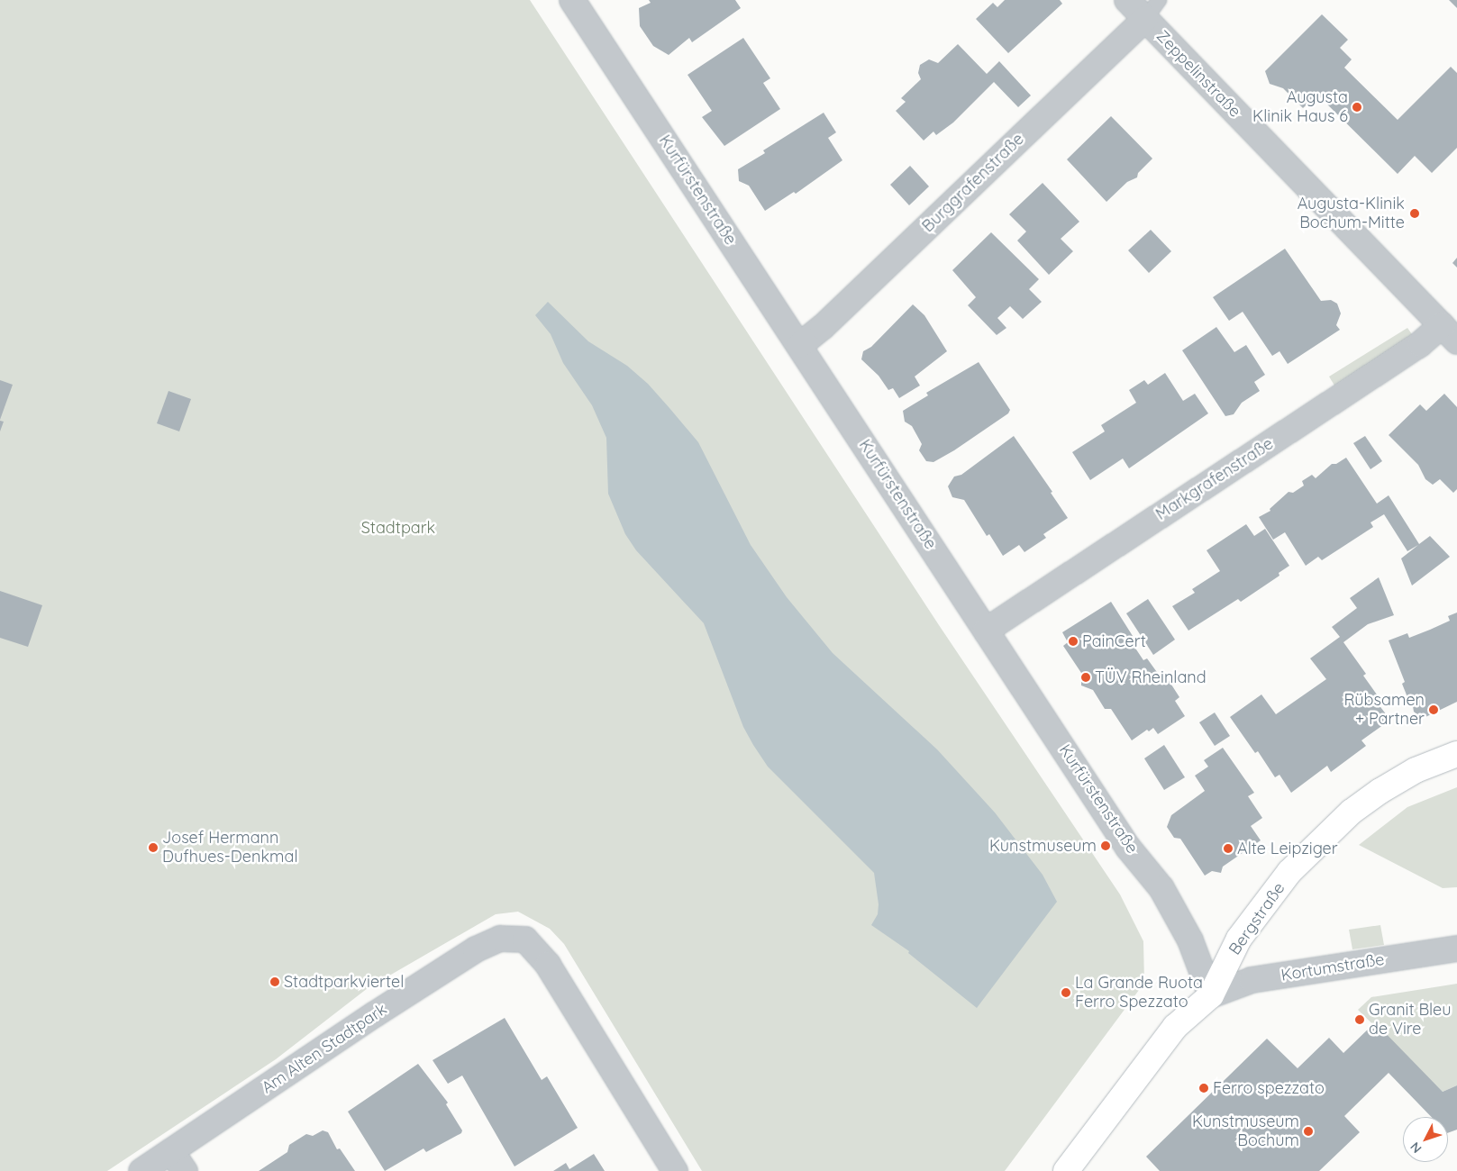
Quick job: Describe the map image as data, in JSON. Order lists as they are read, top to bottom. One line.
{"streets":{"street":["Zeppelinstraße","Burggrafenstraße","Kurfürstenstraße","Markgrafenstraße","Bergstraße","Kortumstraße","Am Alten Stadtpark"]},"crossings":[["Zeppelinstraße","Burggrafenstraße"],["Zeppelinstraße","Markgrafenstraße"],["Burggrafenstraße","Kurfürstenstraße"],["Kurfürstenstraße","Markgrafenstraße"],["Kurfürstenstraße","Bergstraße"],["Kurfürstenstraße","Kortumstraße"],["Bergstraße","Kortumstraße"]],"parks":["Stadtpark"],"places":["Augusta Klinik Haus 6","Augusta-Klinik Bochum-Mitte","PainCert","TÜV Rheinland","Rübsamen + Partner","Kunstmuseum","Josef Hermann Dufhues-Denkmal","Alte Leipziger","Stadtparkviertel","La Grande Ruota Ferro Spezzato","Granit Bleu de Vire","Ferro spezzato","Kunstmuseum Bochum"],"north":"bottom left"}
